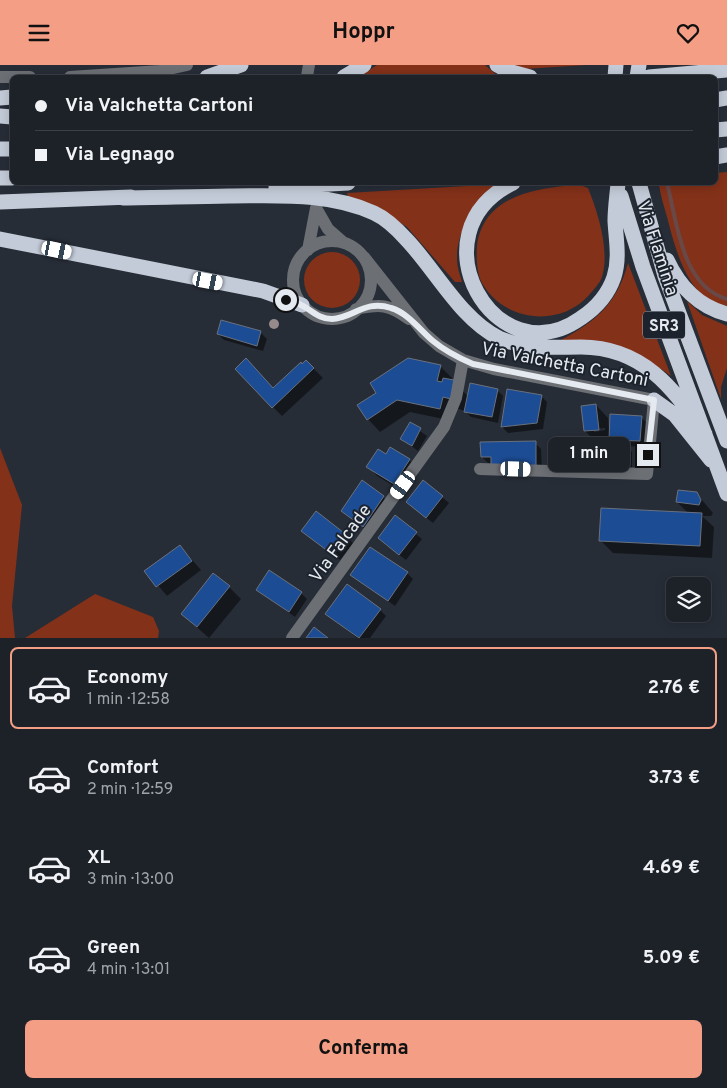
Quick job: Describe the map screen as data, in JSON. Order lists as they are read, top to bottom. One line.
{"streets":{"highway":["Via Flaminia","SR3"],"street":["Via Valchetta Cartoni","Via Falcade"]},"crossings":[["Via Flaminia","SR3"],["Via Valchetta Cartoni","Via Falcade"]],"page":{"header":"Hoppr","banner":["Via Valchetta Cartoni","Via Legnago"],"bubble":"1 min","list":[{"name":"Economy","note":"1 min · 12:58","value":"2.76 €"},{"name":"Comfort","note":"2 min · 12:59","value":"3.73 €"},{"name":"XL","note":"3 min · 13:00","value":"4.69 €"},{"name":"Green","note":"4 min · 13:01","value":"5.09 €"}],"buttons":"Conferma"}}
